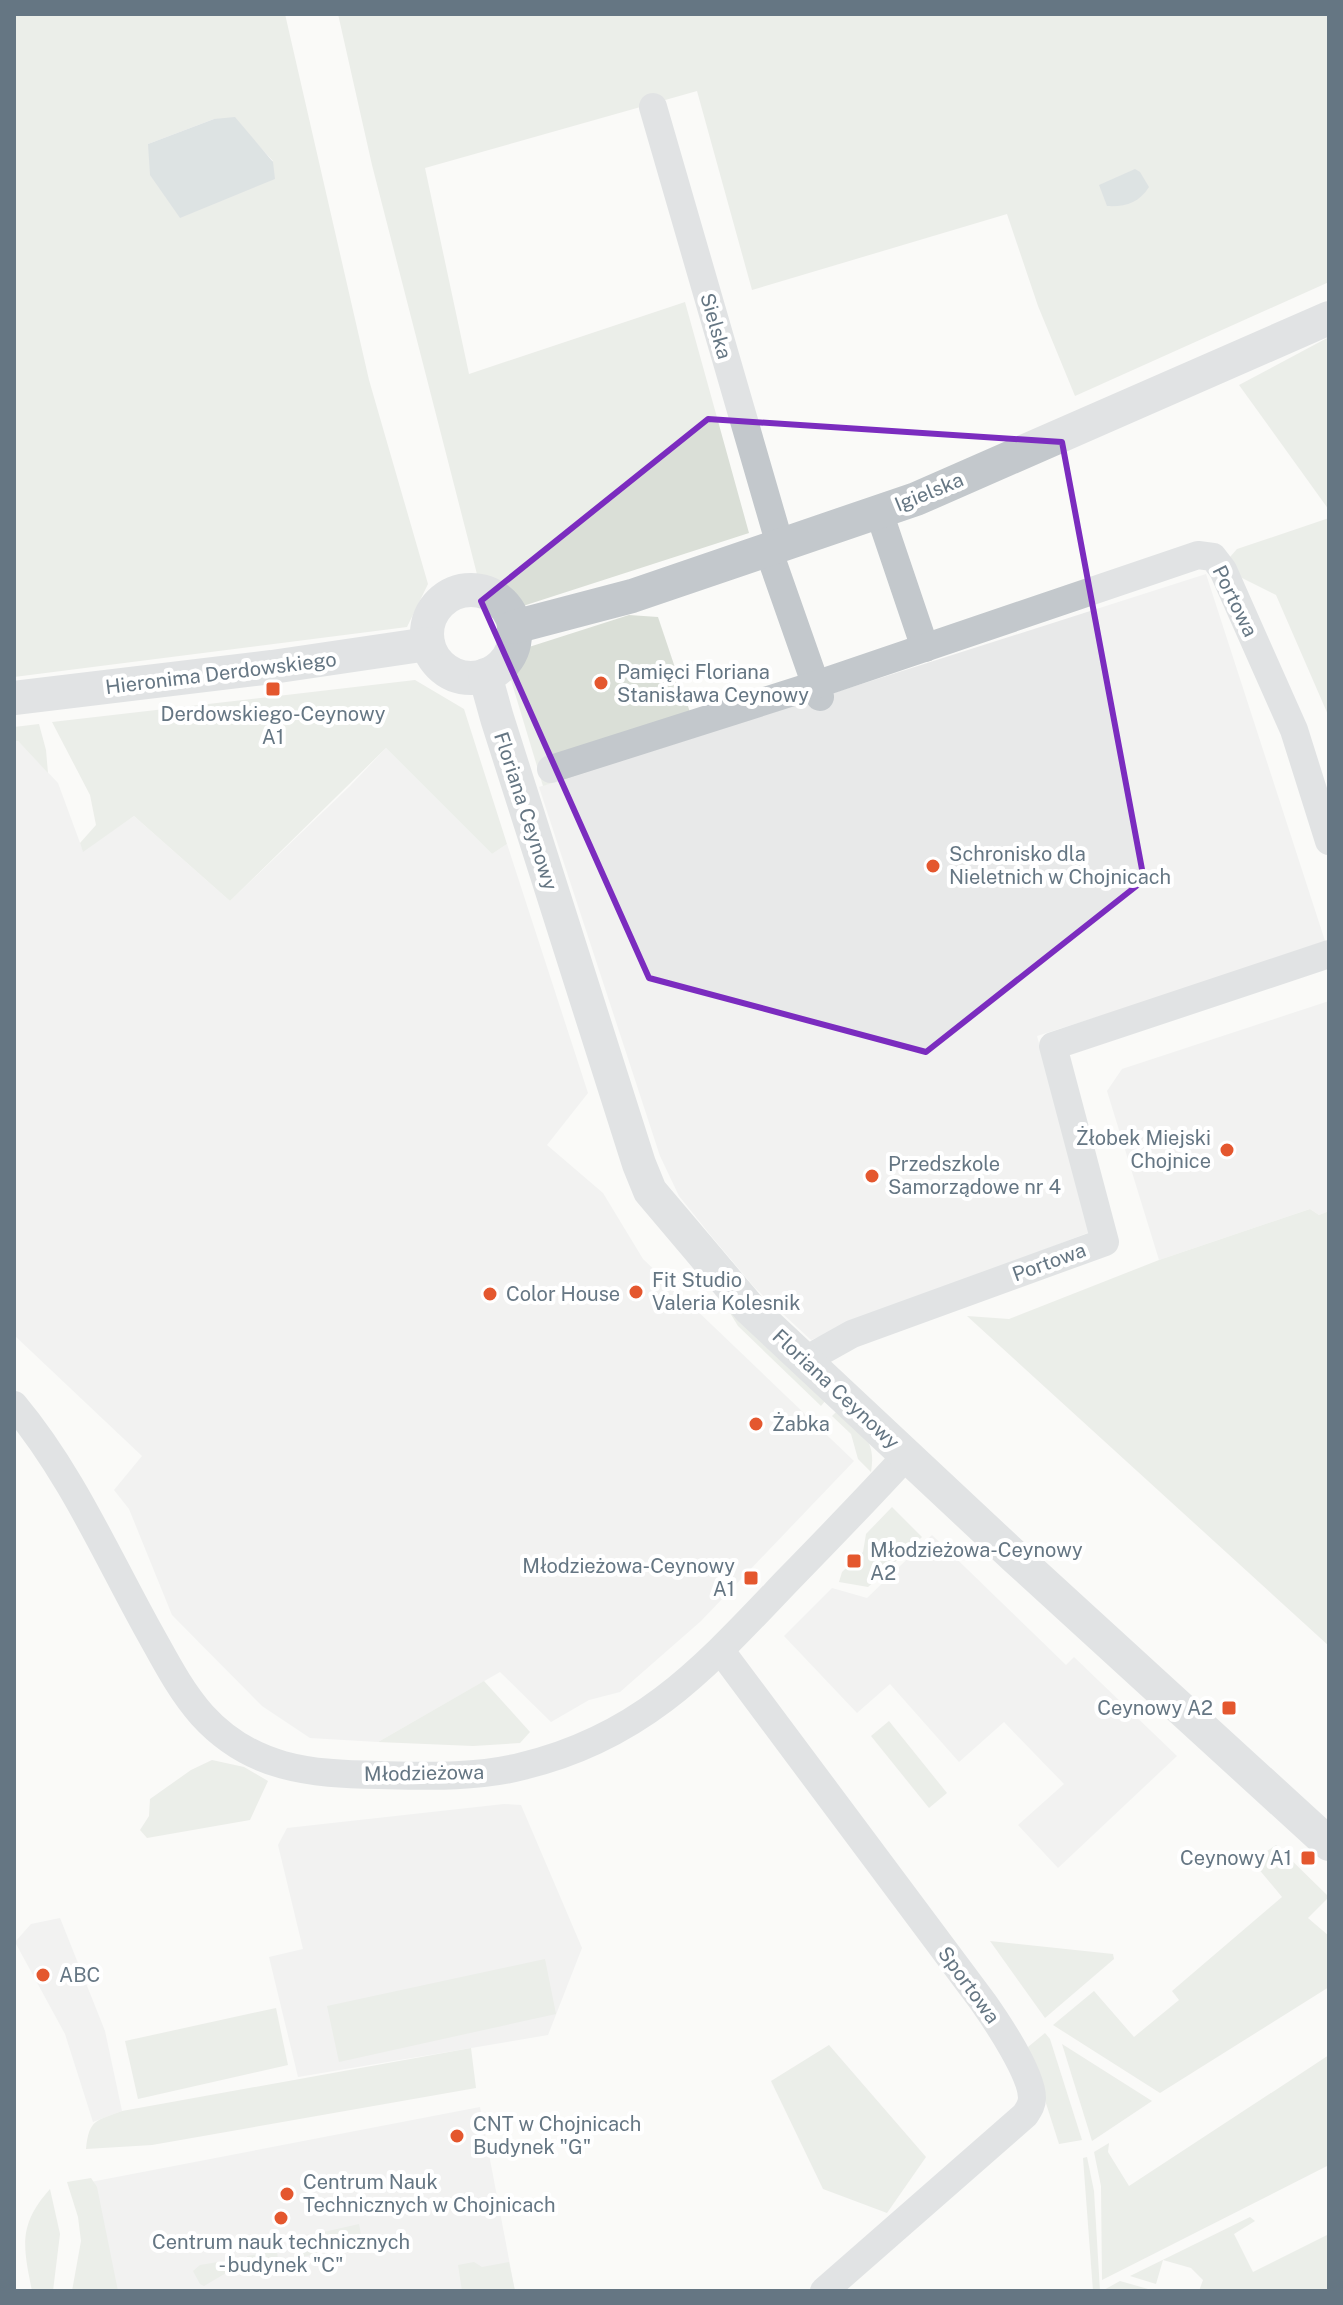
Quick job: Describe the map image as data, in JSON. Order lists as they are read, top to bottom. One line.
{"streets":{"street":["Sielska","Igielska","Portowa","Hieronima Derdowskiego","Floriana Ceynowy","Młodzieżowa","Sportowa"]},"crossings":[["Sielska","Igielska"],["Igielska","Hieronima Derdowskiego"],["Igielska","Floriana Ceynowy"],["Portowa","Floriana Ceynowy"],["Hieronima Derdowskiego","Floriana Ceynowy"],["Floriana Ceynowy","Młodzieżowa"],["Młodzieżowa","Sportowa"]],"places":{"other":["Pamięci Floriana Stanisława Ceynowy","Schronisko dla Nieletnich w Chojnicach","Żłobek Miejski Chojnice","Przedszkole Samorządowe nr 4","Fit Studio Valeria Kolesnik","Color House","Żabka","ABC","CNT w Chojnicach Budynek \"G\"","Centrum Nauk Technicznych w Chojnicach","Centrum nauk technicznych - budynek \"C\""],"transit":["Derdowskiego-Ceynowy A1","Młodzieżowa-Ceynowy A2","Młodzieżowa-Ceynowy A1","Ceynowy A2","Ceynowy A1"]}}
